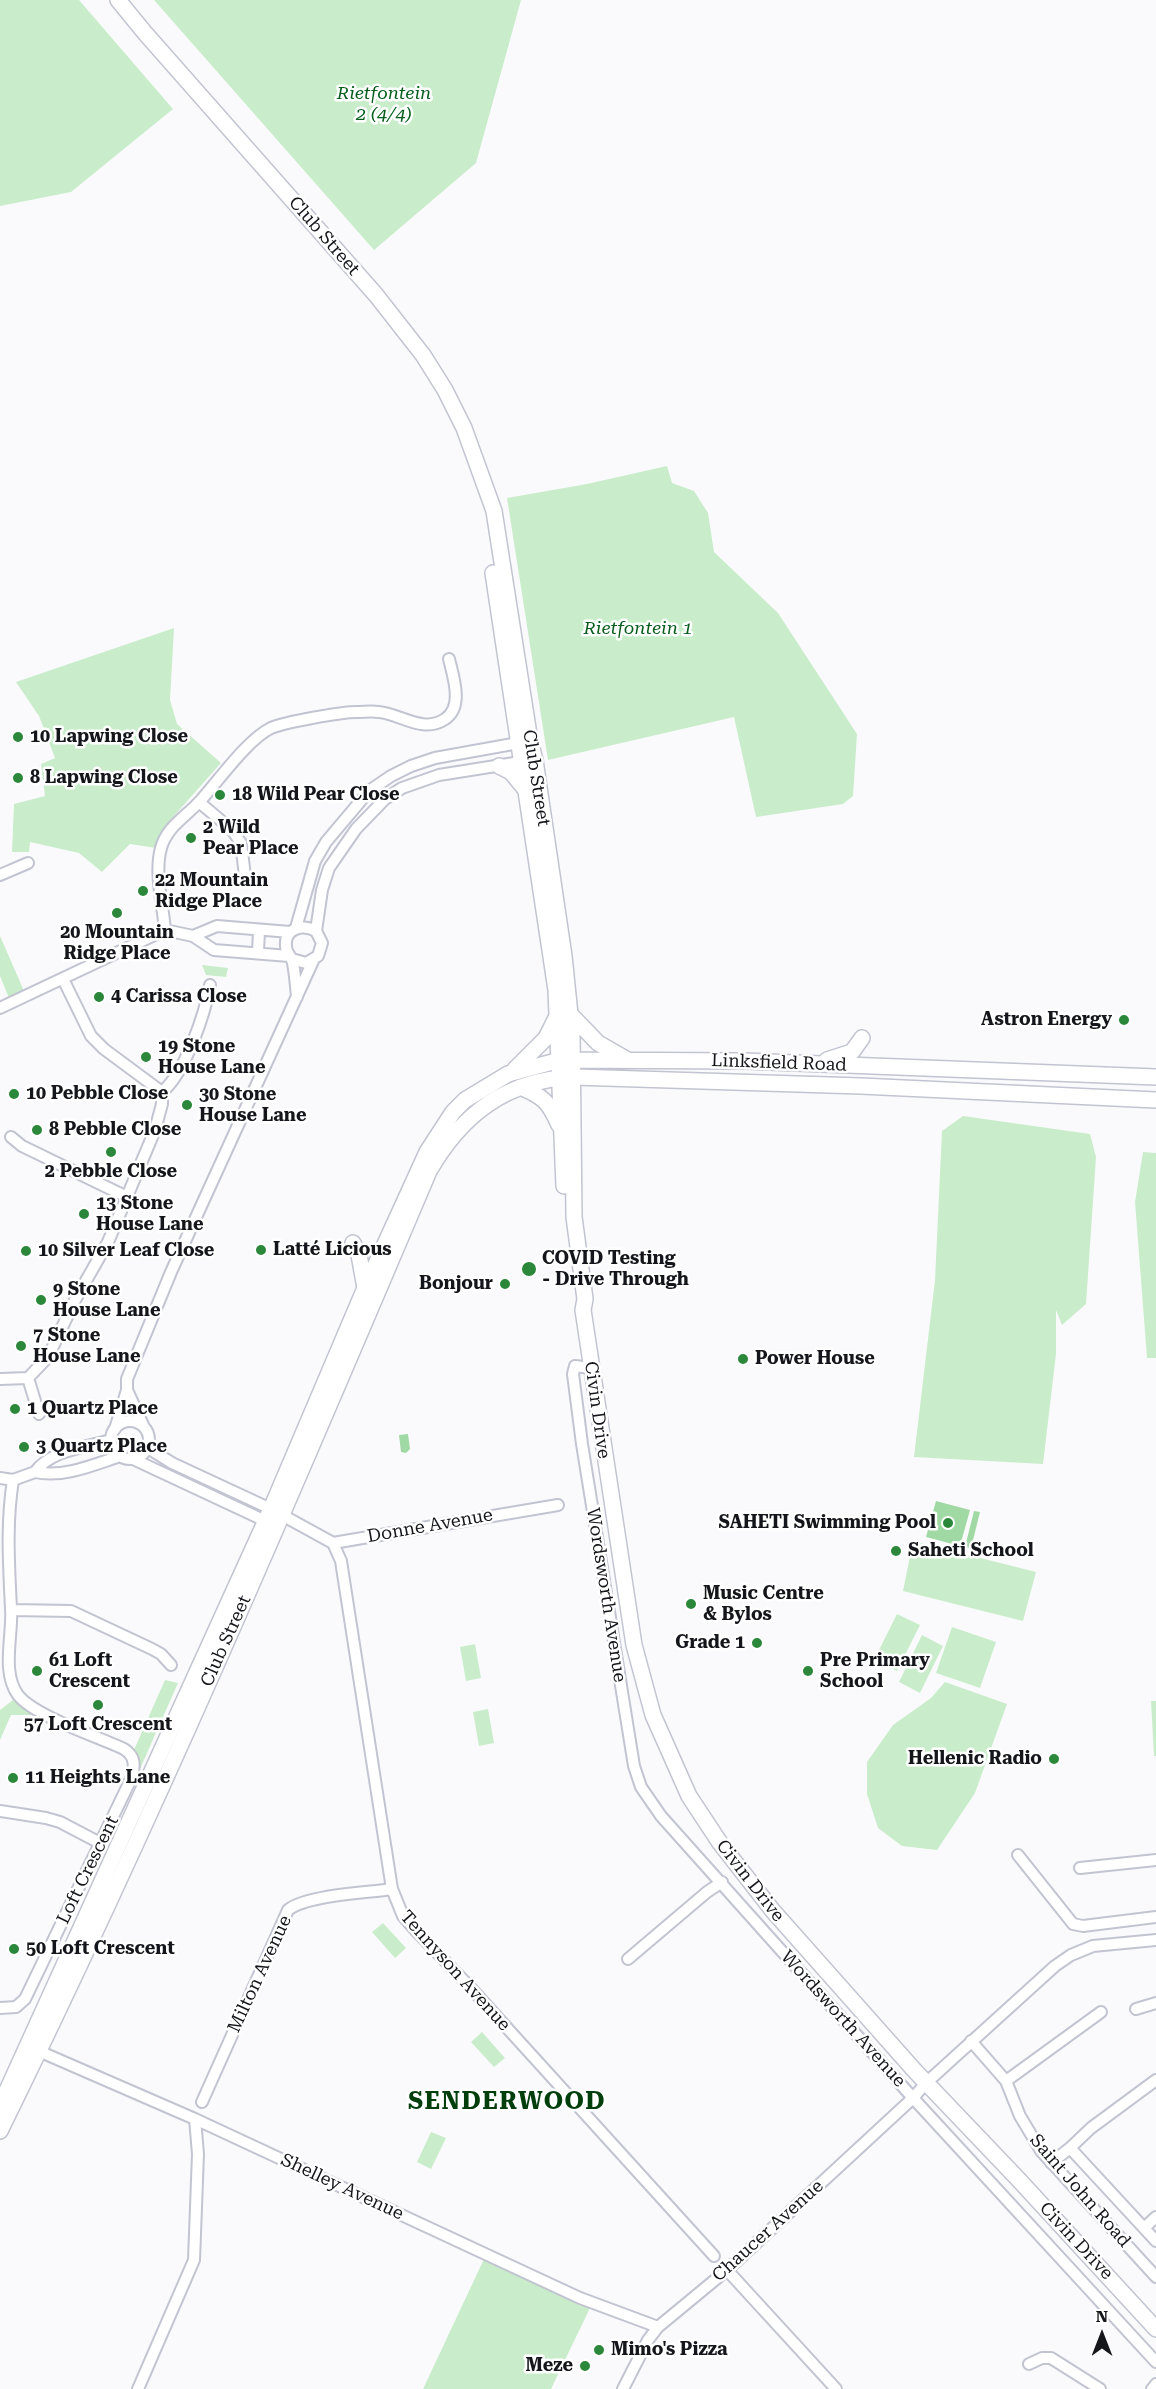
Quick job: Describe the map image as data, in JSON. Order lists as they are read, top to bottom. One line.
{"streets":{"main road":["Club Street","Linksfield Road","Civin Drive"],"street":["Donne Avenue","Wordsworth Avenue","Loft Crescent","Tennyson Avenue","Milton Avenue","Shelley Avenue","Saint John Road","Chaucer Avenue"]},"crossings":[["Club Street","Linksfield Road"],["Club Street","Civin Drive"],["Club Street","Shelley Avenue"],["Linksfield Road","Civin Drive"],["Civin Drive","Wordsworth Avenue"],["Civin Drive","Chaucer Avenue"],["Donne Avenue","Tennyson Avenue"],["Wordsworth Avenue","Chaucer Avenue"],["Tennyson Avenue","Milton Avenue"],["Shelley Avenue","Chaucer Avenue"],["Saint John Road","Chaucer Avenue"]],"districts":["SENDERWOOD"],"parks":["Rietfontein 2 (4/4)","Rietfontein 1"],"places":["10 Lapwing Close","8 Lapwing Close","18 Wild Pear Close","2 Wild Pear Place","22 Mountain Ridge Place","20 Mountain Ridge Place","4 Carissa Close","Astron Energy","19 Stone House Lane","10 Pebble Close","30 Stone House Lane","8 Pebble Close","2 Pebble Close","13 Stone House Lane","Latté Licious","10 Silver Leaf Close","COVID Testing - Drive Through","Bonjour","9 Stone House Lane","7 Stone House Lane","Power House","1 Quartz Place","3 Quartz Place","SAHETI Swimming Pool","Saheti School","Music Centre & Bylos","Grade 1","61 Loft Crescent","Pre Primary School","57 Loft Crescent","Hellenic Radio","11 Heights Lane","50 Loft Crescent","Mimo's Pizza","Meze"],"north":"top"}
